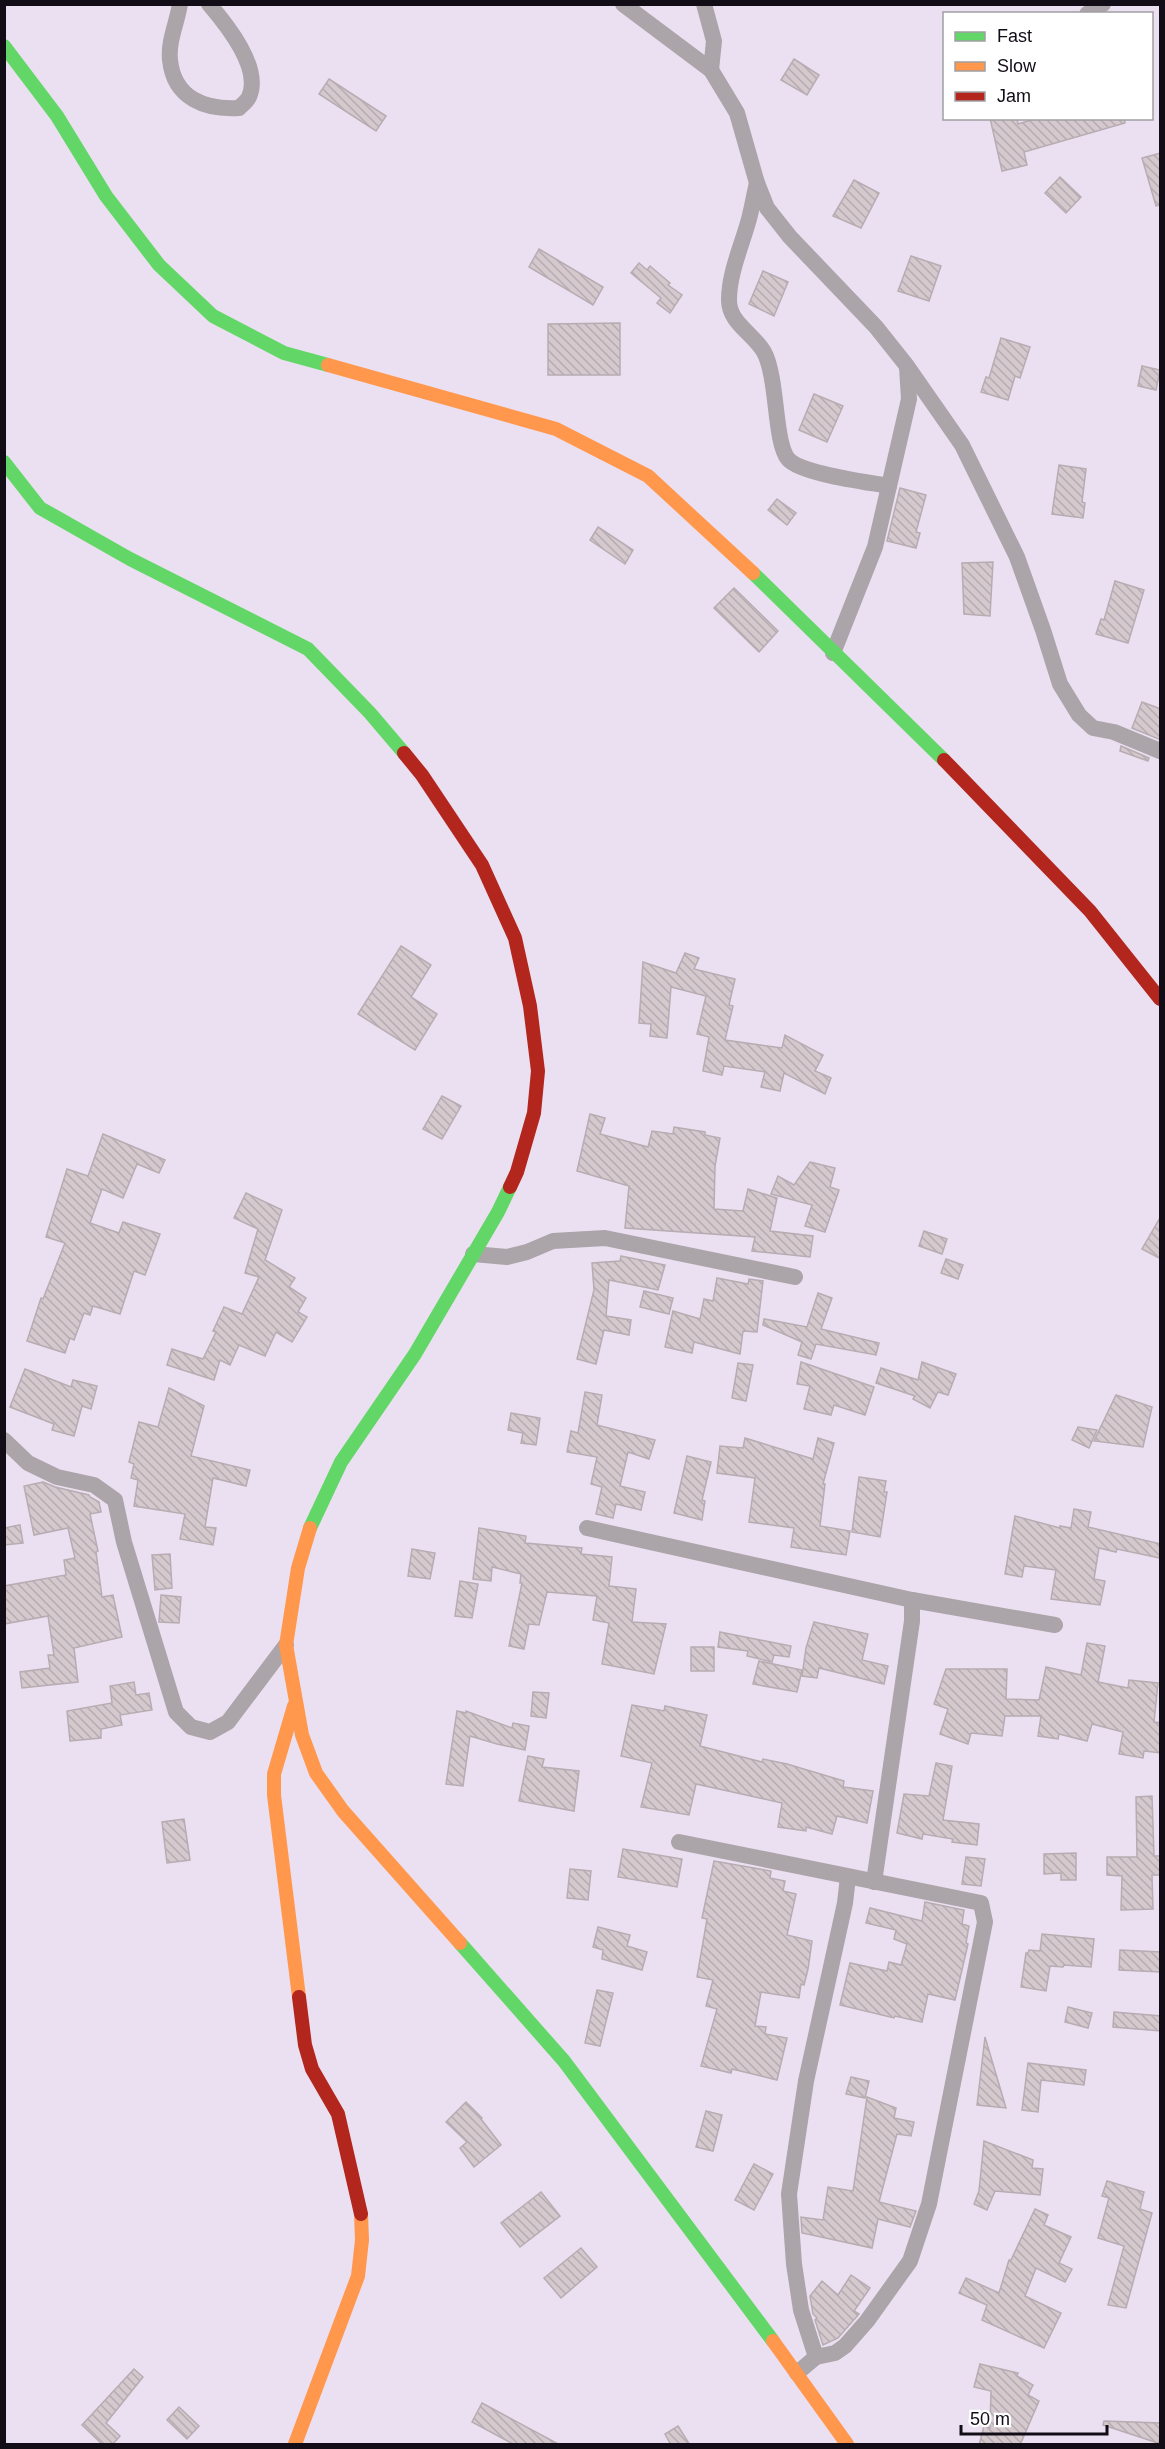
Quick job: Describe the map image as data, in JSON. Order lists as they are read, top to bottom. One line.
{"legend":["Fast","Slow","Jam"],"scale_bar":"50 m"}
